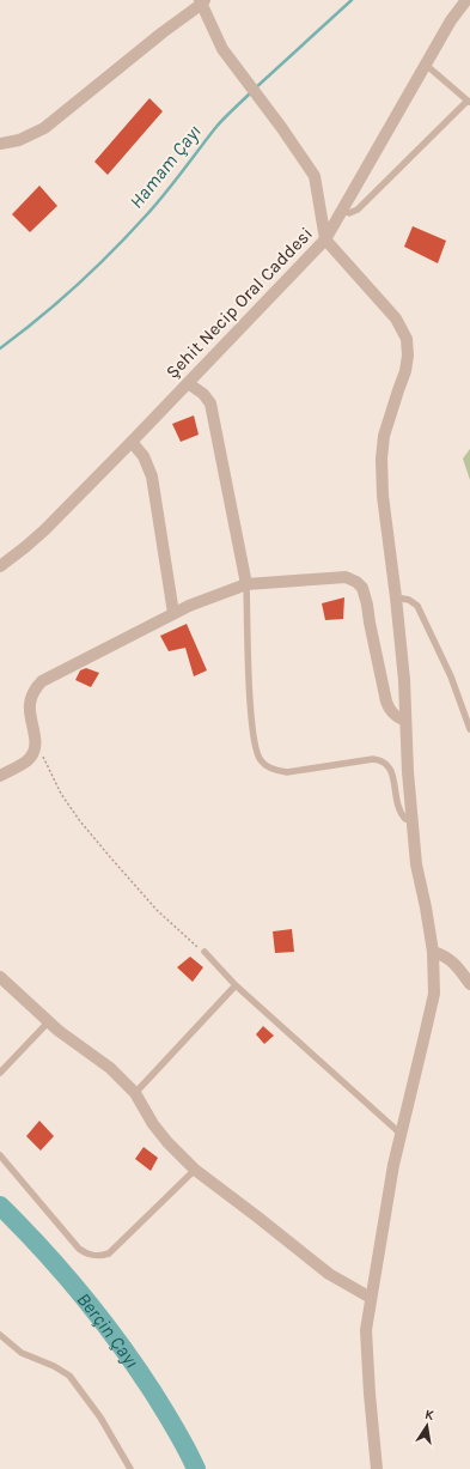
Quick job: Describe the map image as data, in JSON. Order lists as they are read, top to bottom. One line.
{"streets":{"street":["Şehit Necip Oral Caddesi"]},"water":["Hamam Çayı","Berçin Çayı"],"north":"top"}
